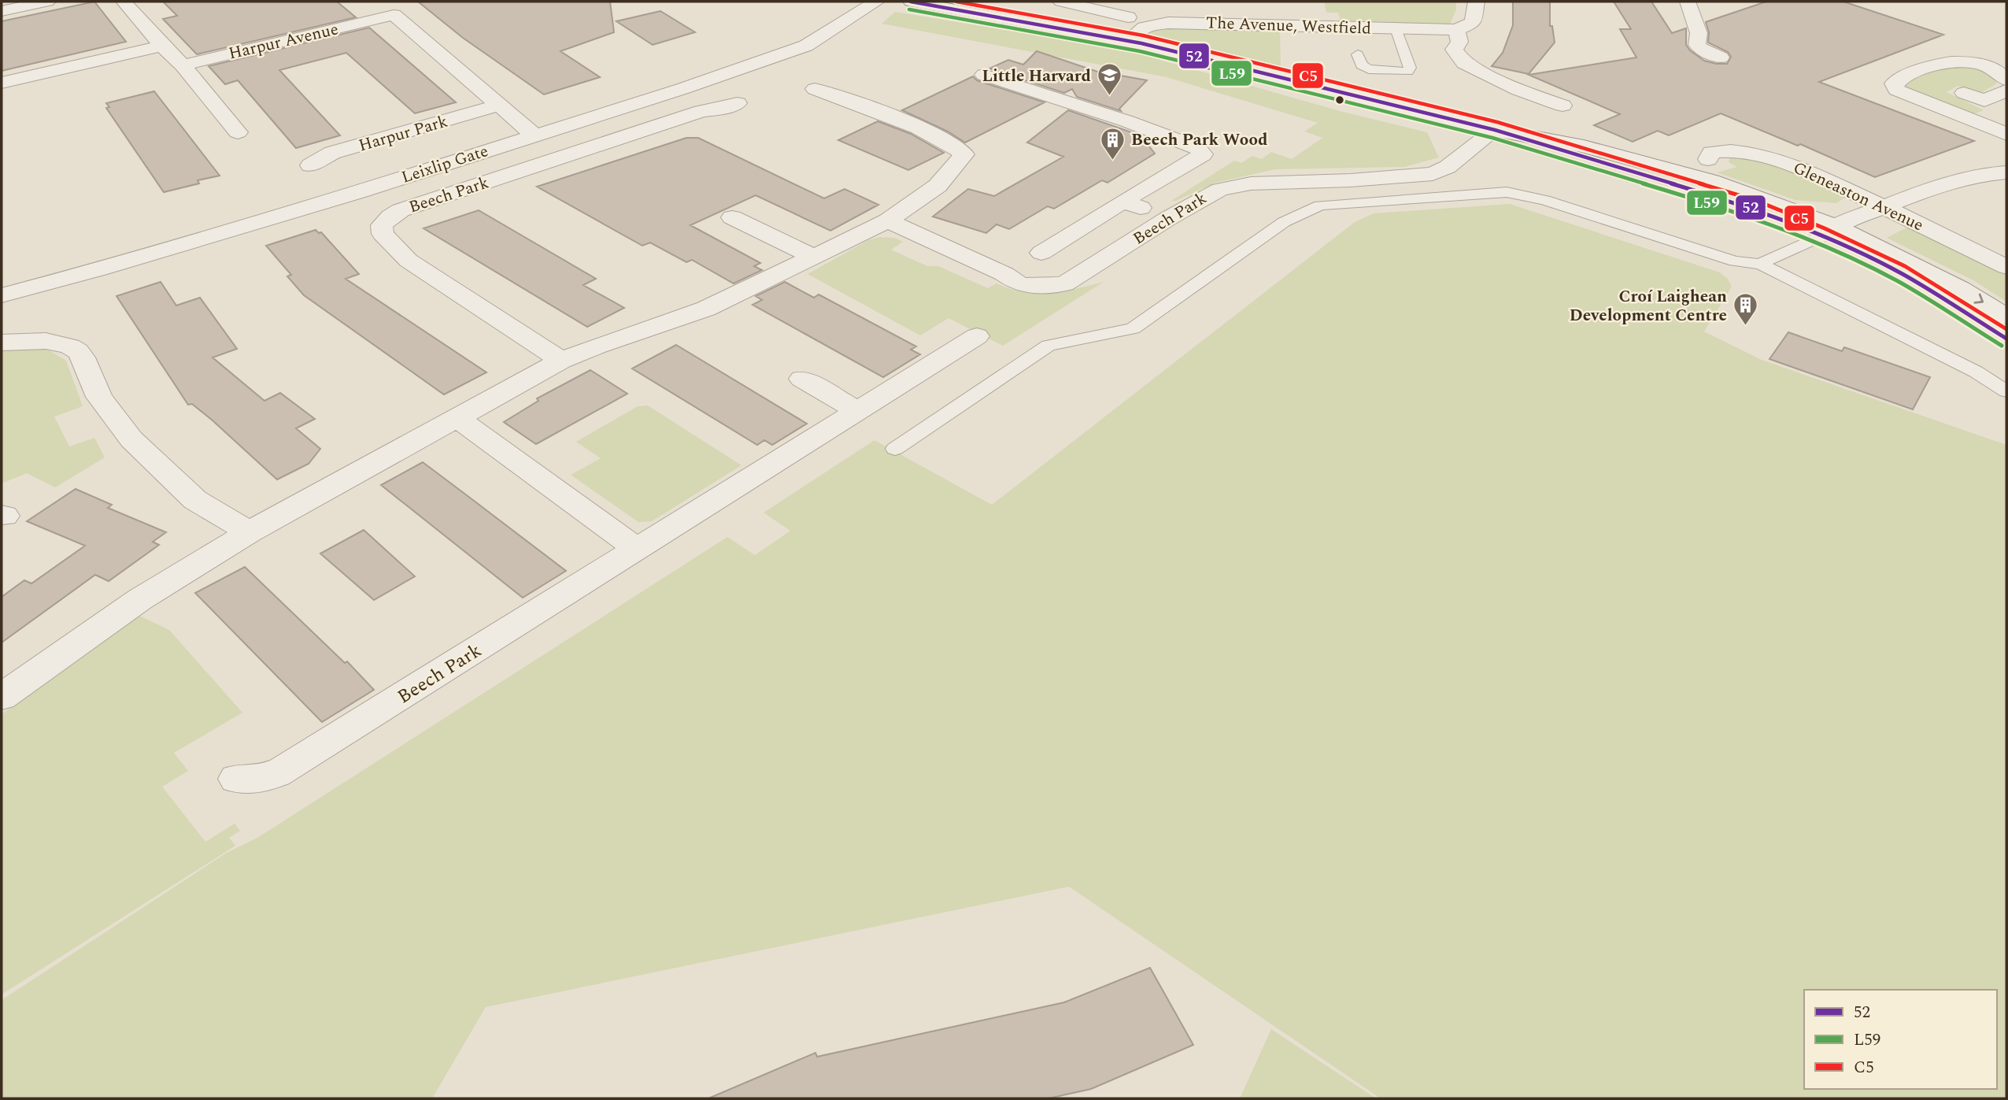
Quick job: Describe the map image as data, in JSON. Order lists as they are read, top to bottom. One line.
{"streets":{"street":["The Avenue, Westfield","Harpur Avenue","Harpur Park","Leixlip Gate","Beech Park","Gleneaston Avenue"]},"crossings":[["Harpur Avenue","Harpur Park"],["Harpur Avenue","Leixlip Gate"]],"places":{"school or university":["Little Harvard"],"building":["Beech Park Wood","Croí Laighean Development Centre"]},"lines":["transit line 52","transit line C5","transit line L59"],"legend":["52","L59","C5"]}
